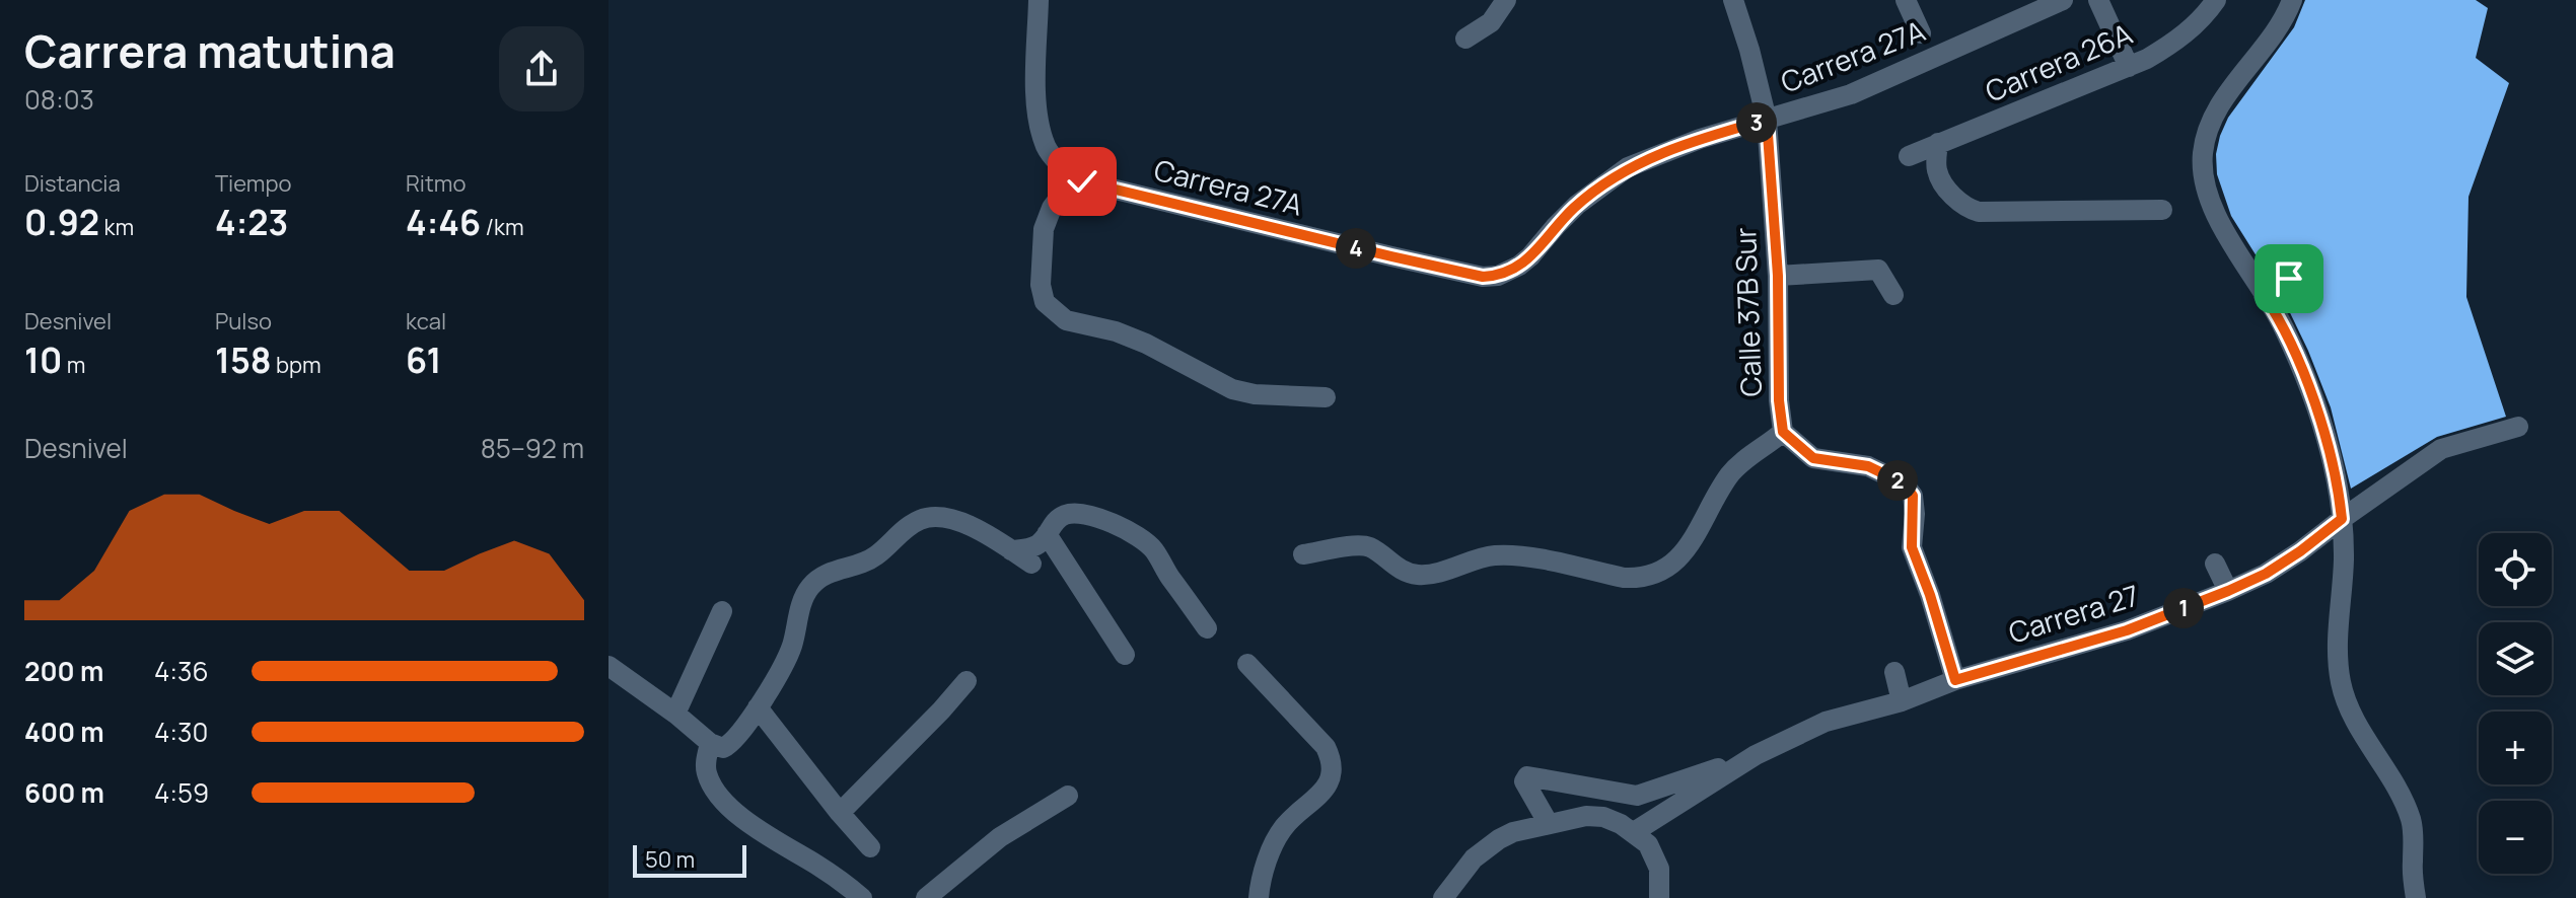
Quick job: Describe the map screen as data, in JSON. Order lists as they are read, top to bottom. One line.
{"streets":{"street":["Carrera 27A","Carrera 26A","Calle 37B Sur","Carrera 27"]},"crossings":[["Carrera 27A","Calle 37B Sur"],["Calle 37B Sur","Carrera 27"]],"scale_bar":"50 m","page":{"heading":["Carrera matutina","08:03"],"pins":["3","4","2","1"],"stats":[["Distancia","0.92 km"],["Tiempo","4:23"],["Ritmo","4:46 /km"],["Desnivel","10 m"],["Pulso","158 bpm"],["kcal","61"]],"chart":["Desnivel","85–92 m"],"map_buttons":["+","−"],"list":[{"name":"200 m","note":"4:36"},{"name":"400 m","note":"4:30"},{"name":"600 m","note":"4:59"}],"scale":"50 m"}}
